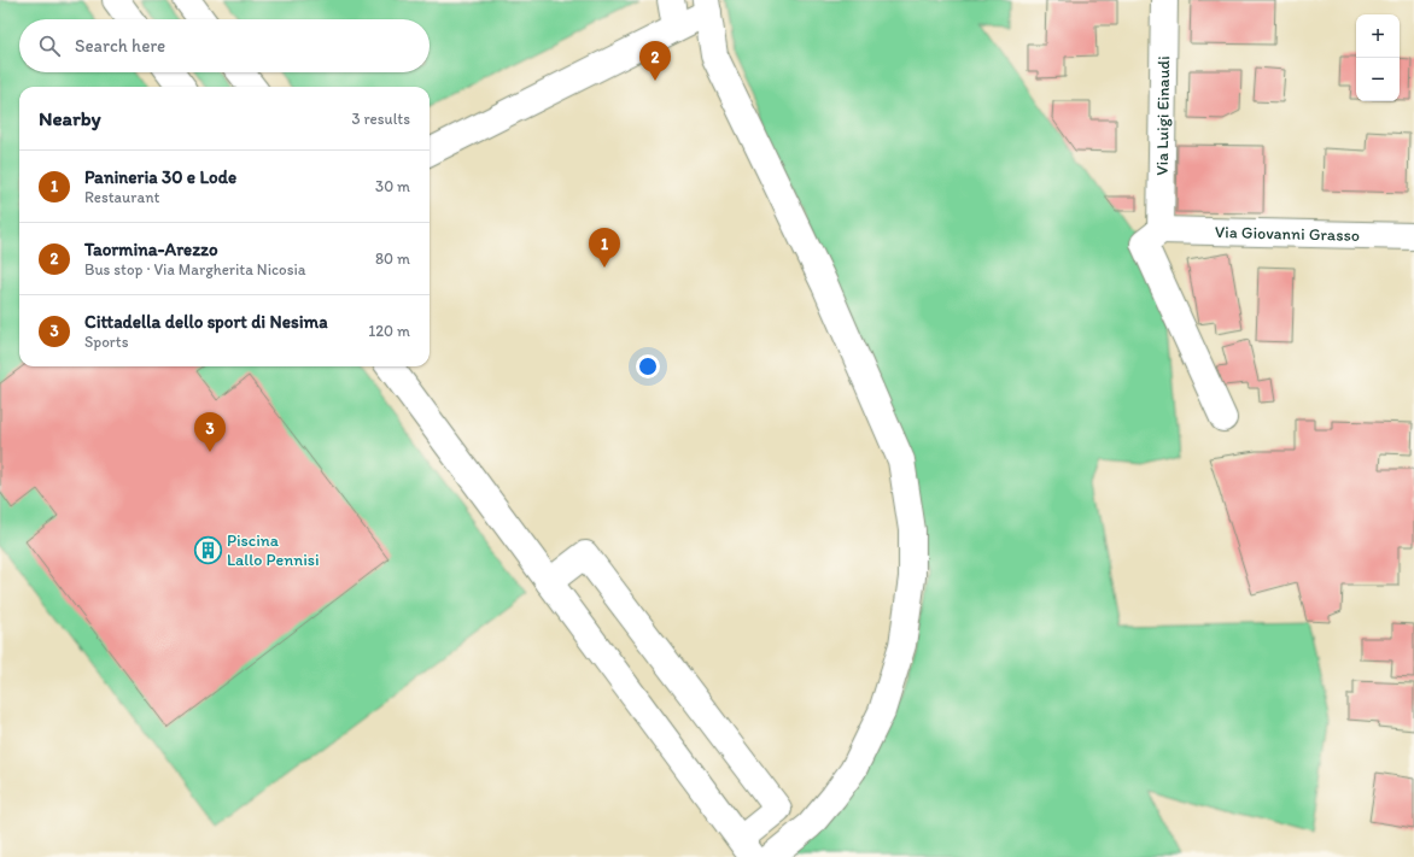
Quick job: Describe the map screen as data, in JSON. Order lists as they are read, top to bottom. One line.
{"streets":{"street":["Via Luigi Einaudi","Via Giovanni Grasso"]},"crossings":[["Via Luigi Einaudi","Via Giovanni Grasso"]],"places":{"building":["Piscina Lallo Pennisi"]},"page":{"map_buttons":["+","−"],"search":"Search here","pins":["2","1","3"],"heading":["Nearby","3 results"],"list":[{"mark":"1","name":"Panineria 30 e Lode","note":"Restaurant","value":"30 m"},{"mark":"2","name":"Taormina-Arezzo","note":"Bus stop · Via Margherita Nicosia","value":"80 m"},{"mark":"3","name":"Cittadella dello sport di Nesima","note":"Sports","value":"120 m"}]}}
